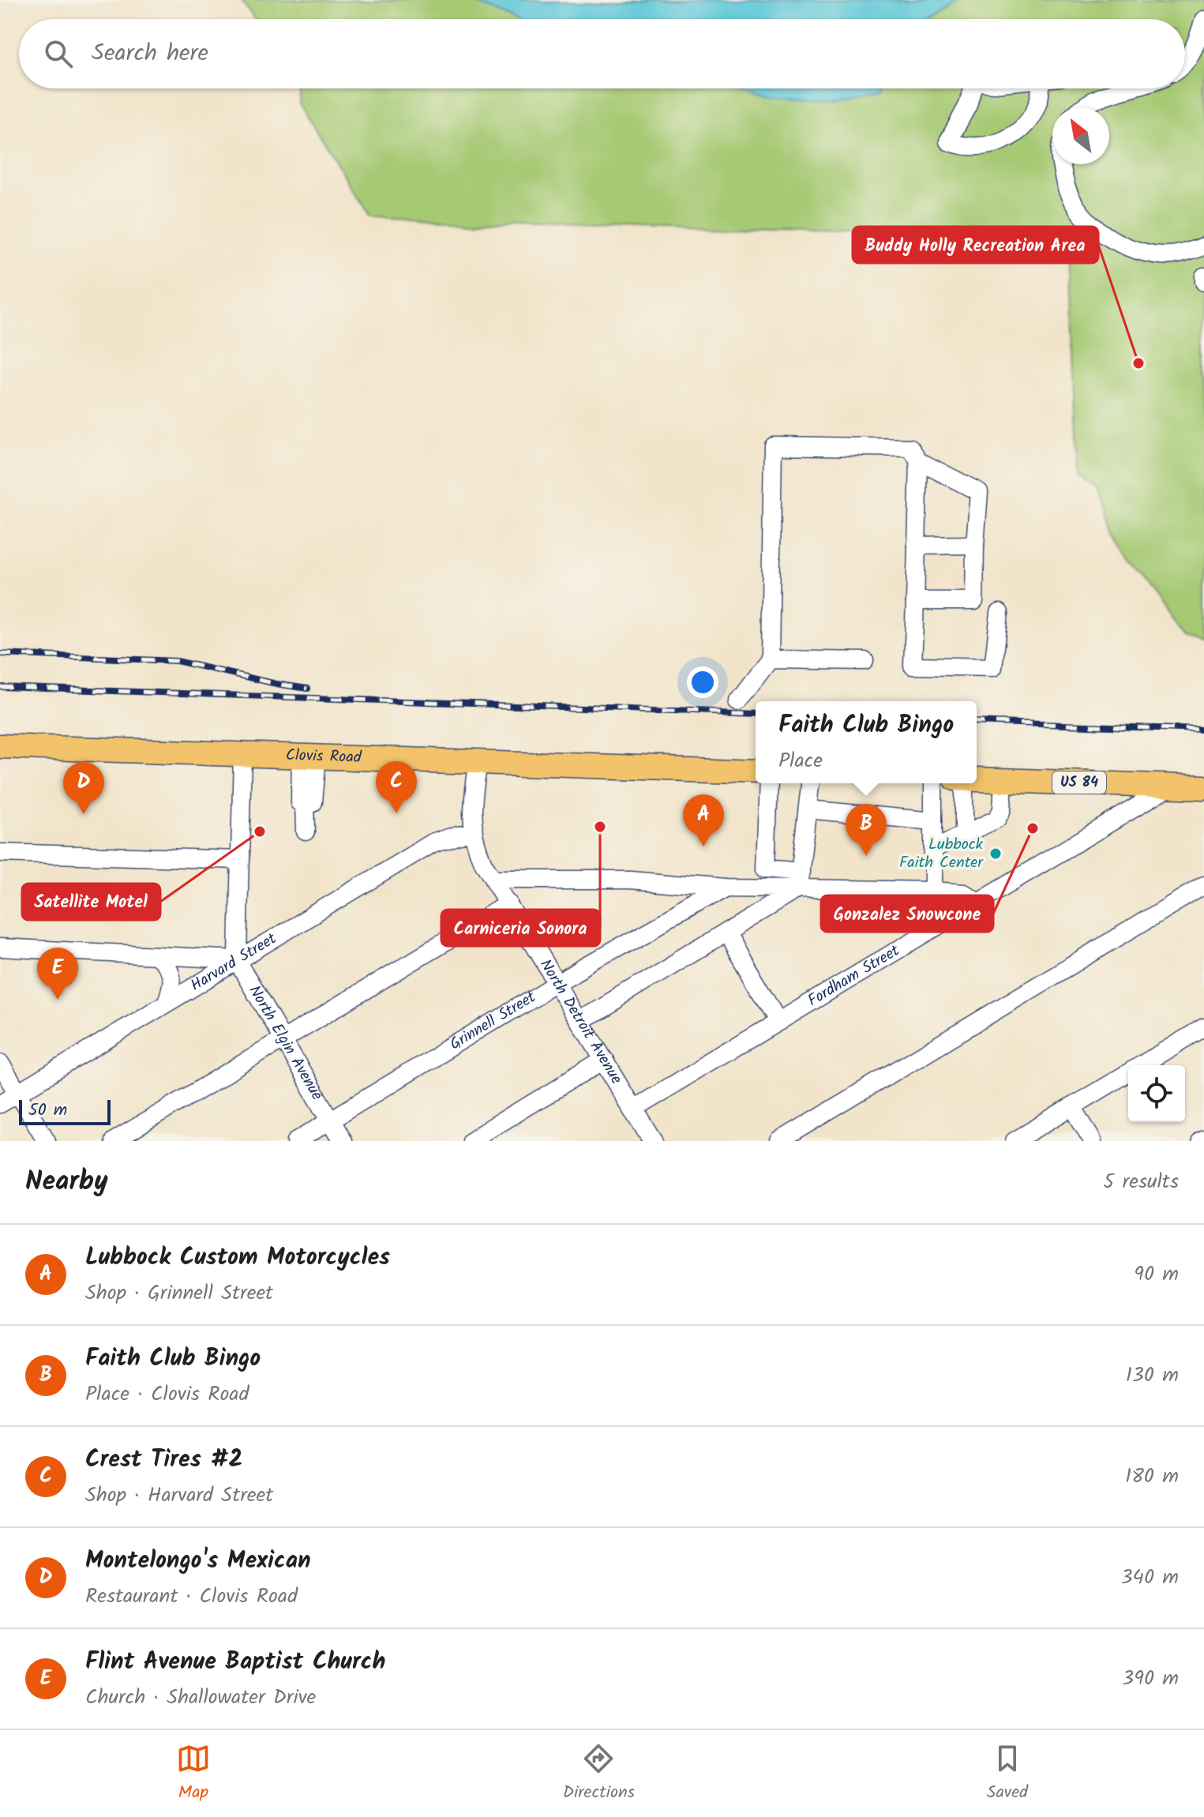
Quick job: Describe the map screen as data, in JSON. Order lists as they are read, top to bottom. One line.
{"streets":{"highway":["Clovis Road","US 84"],"street":["Harvard Street","Fordham Street","Grinnell Street","North Detroit Avenue","North Elgin Avenue"]},"crossings":[["Clovis Road","North Detroit Avenue"],["Clovis Road","North Elgin Avenue"],["US 84","Fordham Street"],["Harvard Street","North Detroit Avenue"],["Harvard Street","North Elgin Avenue"],["Fordham Street","North Detroit Avenue"],["Grinnell Street","North Detroit Avenue"],["Grinnell Street","North Elgin Avenue"]],"places":["Buddy Holly Recreation Area","Carniceria Sonora","Gonzalez Snowcone","Satellite Motel","Lubbock Faith Center"],"scale_bar":"50 m","north":"top left","page":{"search":"Search here","popup":["Faith Club Bingo","Place"],"pins":["C","D","A","B","E"],"scale":"50 m","heading":["Nearby","5 results"],"list":[{"mark":"A","name":"Lubbock Custom Motorcycles","note":"Shop · Grinnell Street","value":"90 m"},{"mark":"B","name":"Faith Club Bingo","note":"Place · Clovis Road","value":"130 m"},{"mark":"C","name":"Crest Tires #2","note":"Shop · Harvard Street","value":"180 m"},{"mark":"D","name":"Montelongo's Mexican","note":"Restaurant · Clovis Road","value":"340 m"},{"mark":"E","name":"Flint Avenue Baptist Church","note":"Church · Shallowater Drive","value":"390 m"}],"nav":["Map","Directions","Saved"]}}
